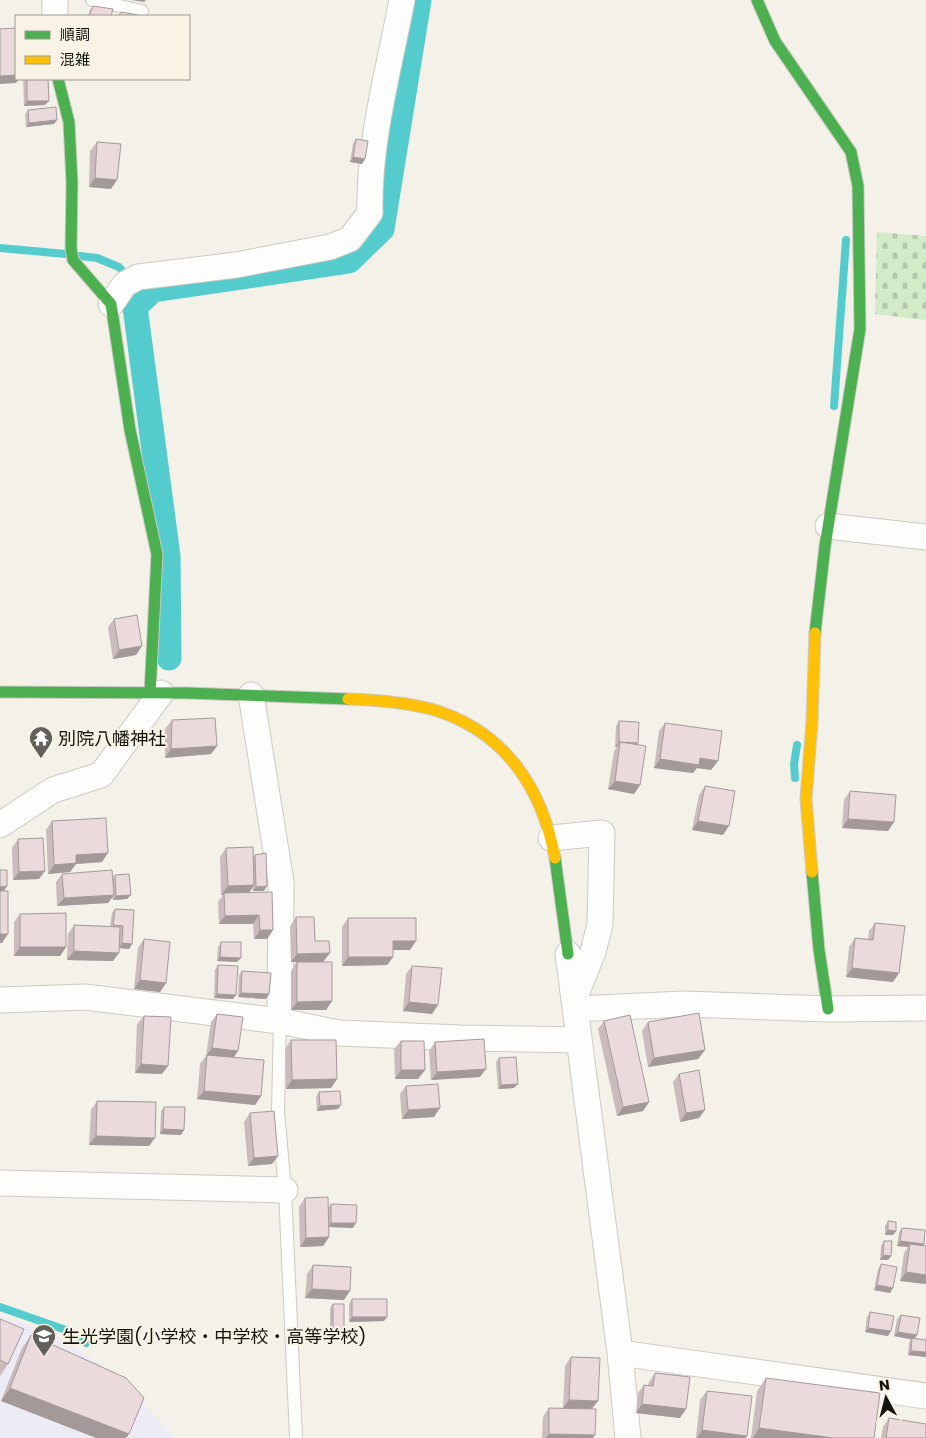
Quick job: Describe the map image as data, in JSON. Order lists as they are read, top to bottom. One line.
{"places":{"temple":["別院八幡神社"],"school or university":["生光学園(小学校・中学校・高等学校)"]},"legend":["順調","混雑"],"north":"top"}
